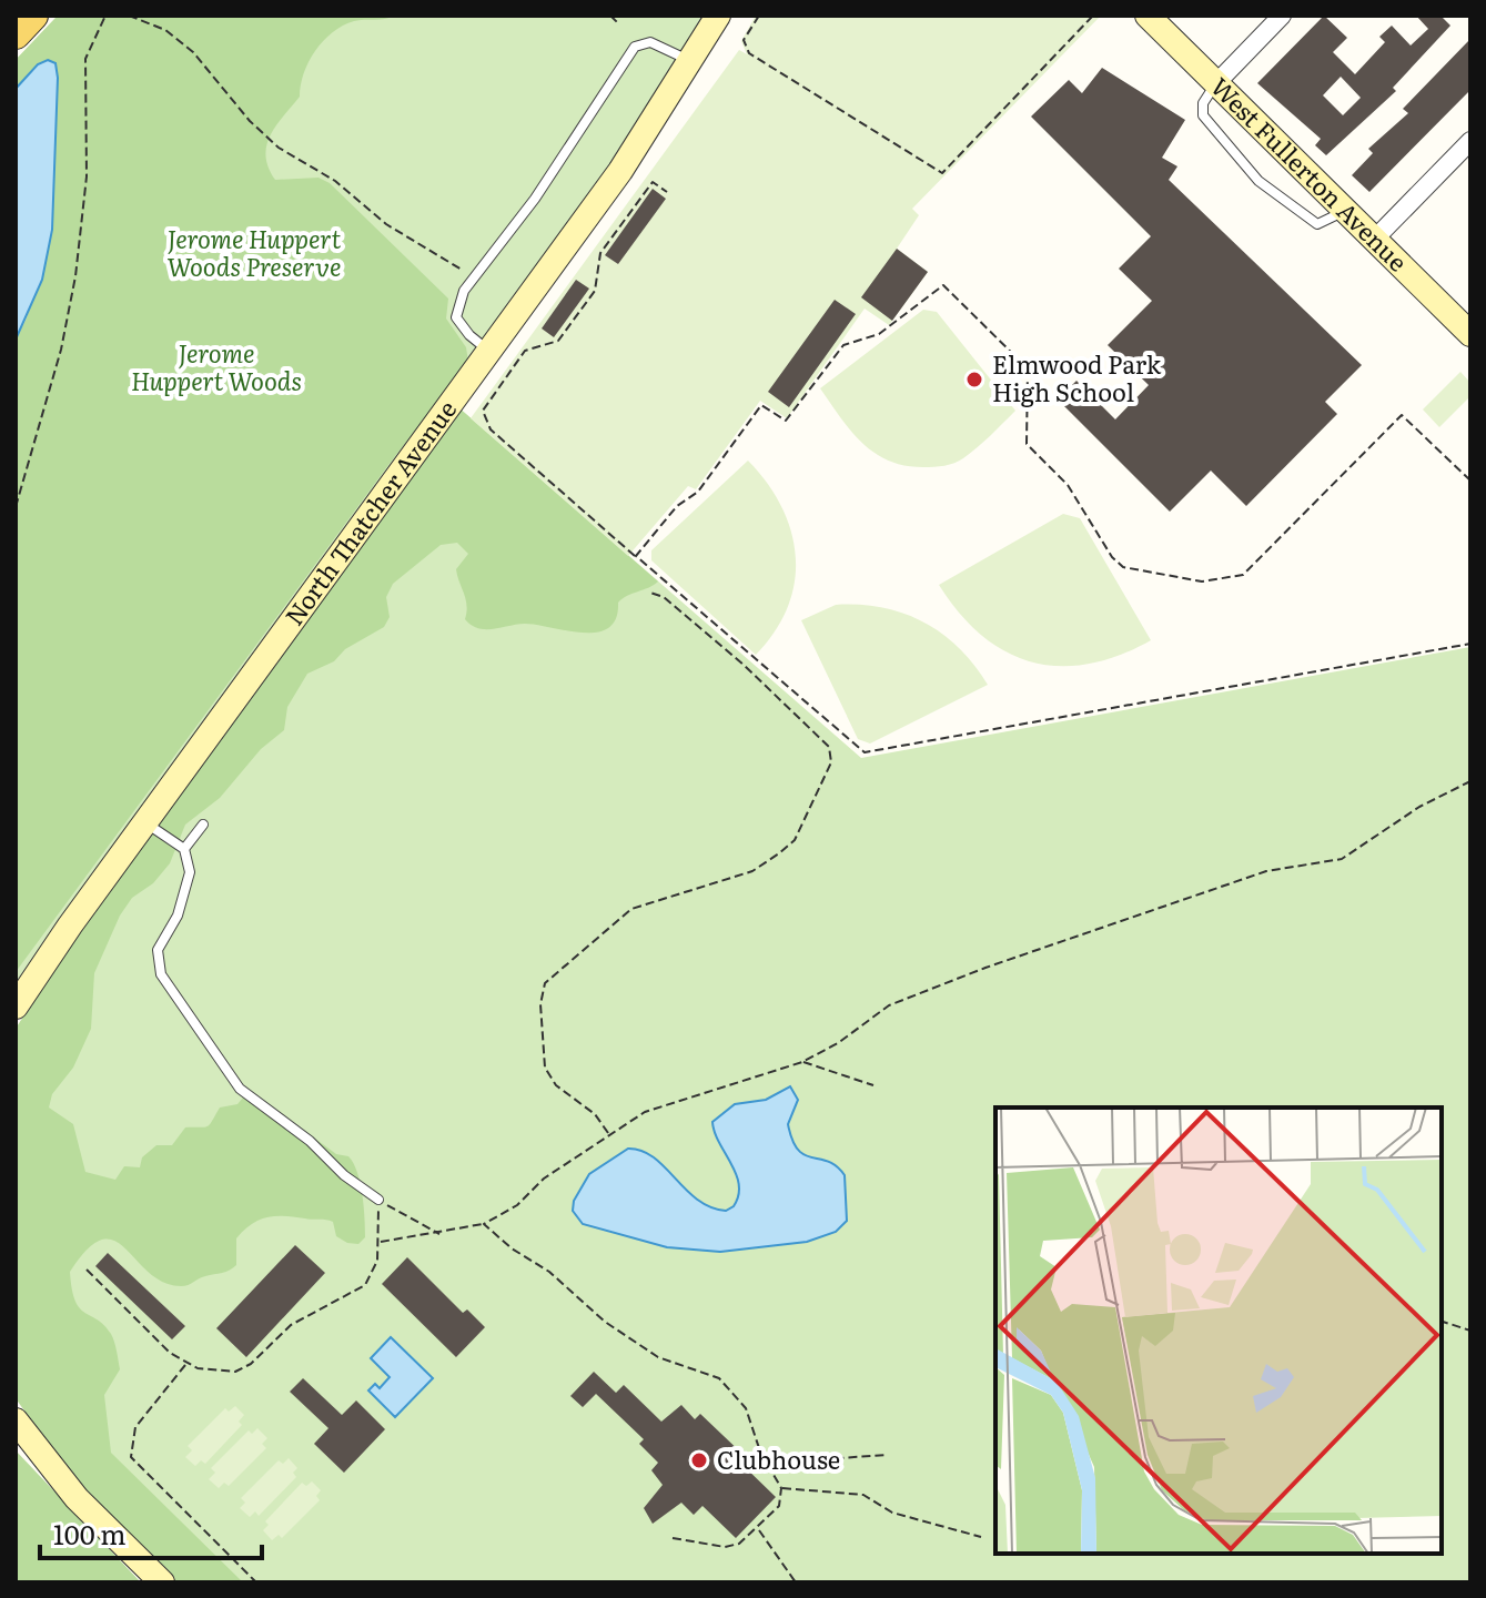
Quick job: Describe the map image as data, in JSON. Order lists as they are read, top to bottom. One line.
{"streets":{"street":["West Fullerton Avenue","North Thatcher Avenue"]},"parks":["Jerome Huppert Woods Preserve","Jerome Huppert Woods"],"places":["Elmwood Park High School","Clubhouse"],"scale_bar":"100 m"}
